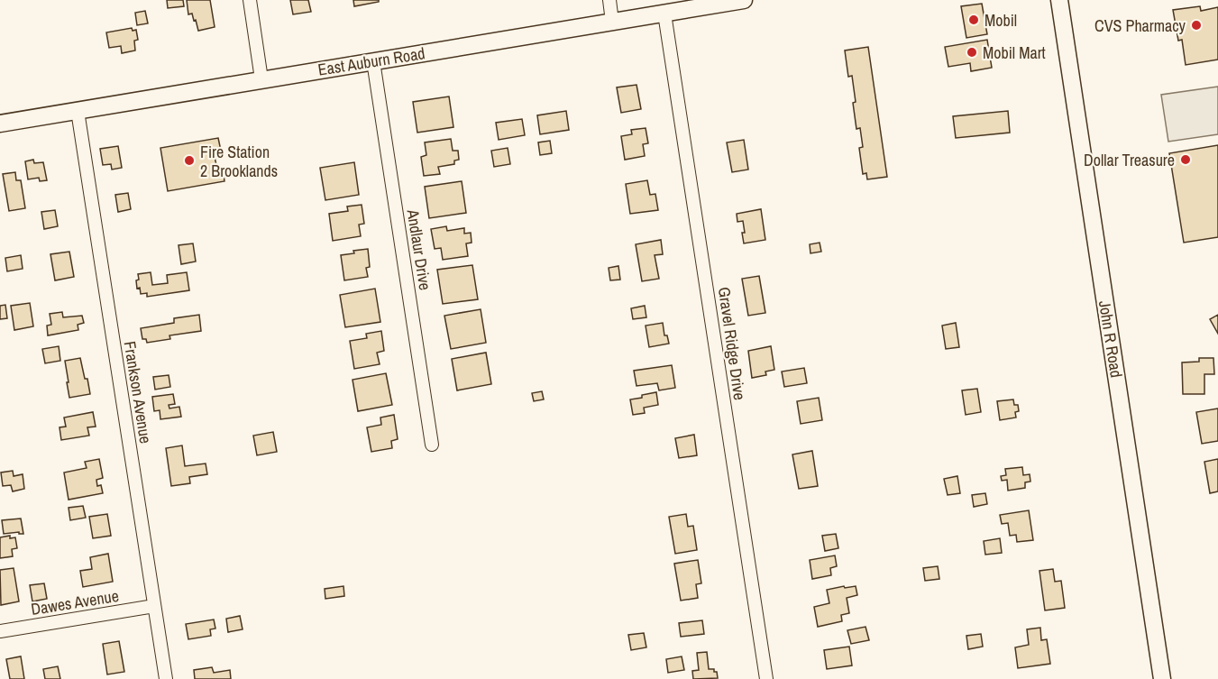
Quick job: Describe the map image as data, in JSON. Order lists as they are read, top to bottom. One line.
{"streets":{"main road":["East Auburn Road","John R Road"],"street":["Andlaur Drive","Gravel Ridge Drive","Frankson Avenue","Dawes Avenue"]},"crossings":[["East Auburn Road","Andlaur Drive"],["East Auburn Road","Gravel Ridge Drive"],["East Auburn Road","Frankson Avenue"],["Frankson Avenue","Dawes Avenue"]],"places":["Mobil","CVS Pharmacy","Mobil Mart","Dollar Treasure","Fire Station 2 Brooklands"]}
